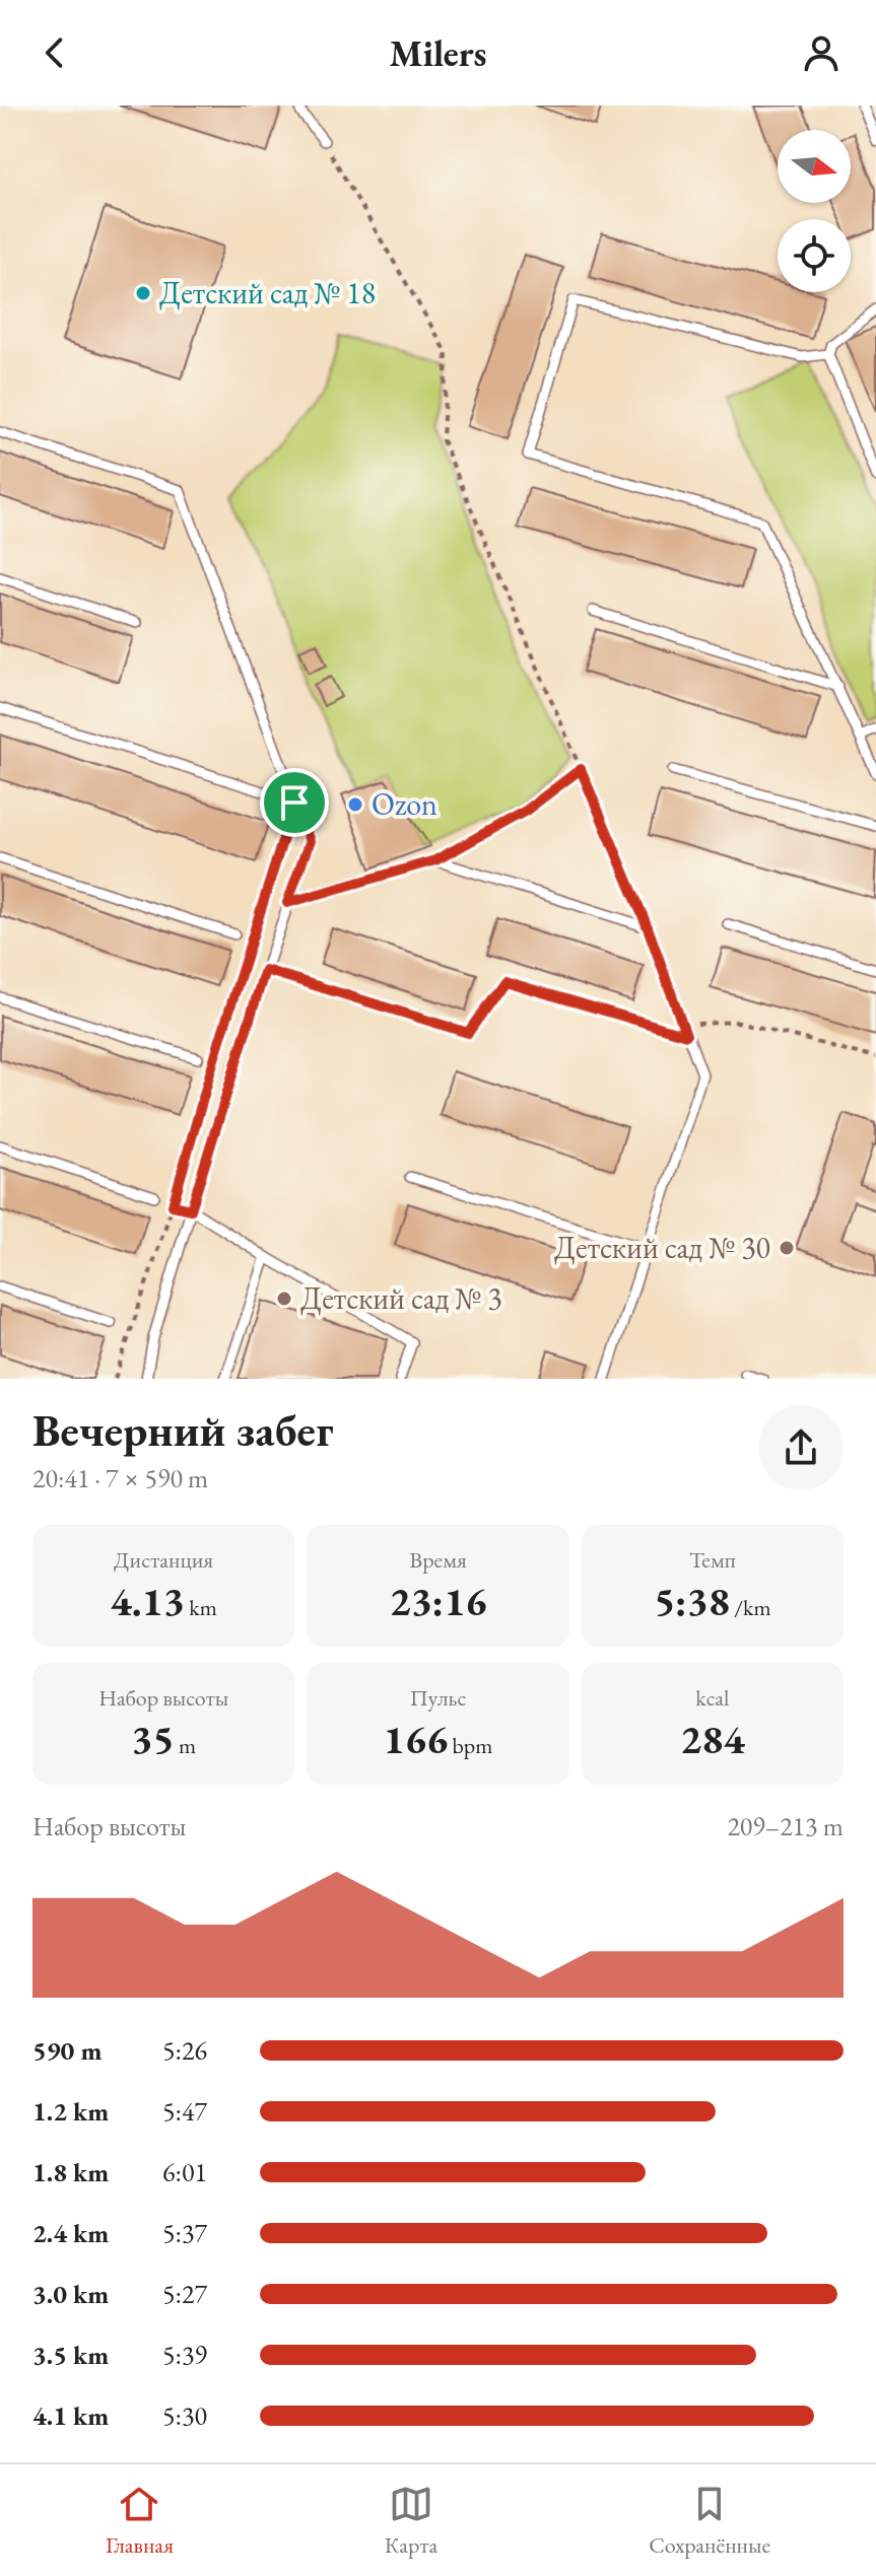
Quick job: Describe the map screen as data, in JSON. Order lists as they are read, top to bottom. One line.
{"places":["Детский сад № 18","Ozon","Детский сад № 30","Детский сад № 3"],"north":"right","page":{"header":"Milers","heading":["Вечерний забег","20:41 · 7 × 590 m"],"stats":[["Дистанция","4.13 km"],["Время","23:16"],["Темп","5:38 /km"],["Набор высоты","35 m"],["Пульс","166 bpm"],["kcal","284"]],"chart":["Набор высоты","209–213 m"],"list":[{"name":"590 m","note":"5:26"},{"name":"1.2 km","note":"5:47"},{"name":"1.8 km","note":"6:01"},{"name":"2.4 km","note":"5:37"},{"name":"3.0 km","note":"5:27"},{"name":"3.5 km","note":"5:39"},{"name":"4.1 km","note":"5:30"}],"tabs":["Главная","Карта","Сохранённые"]}}
